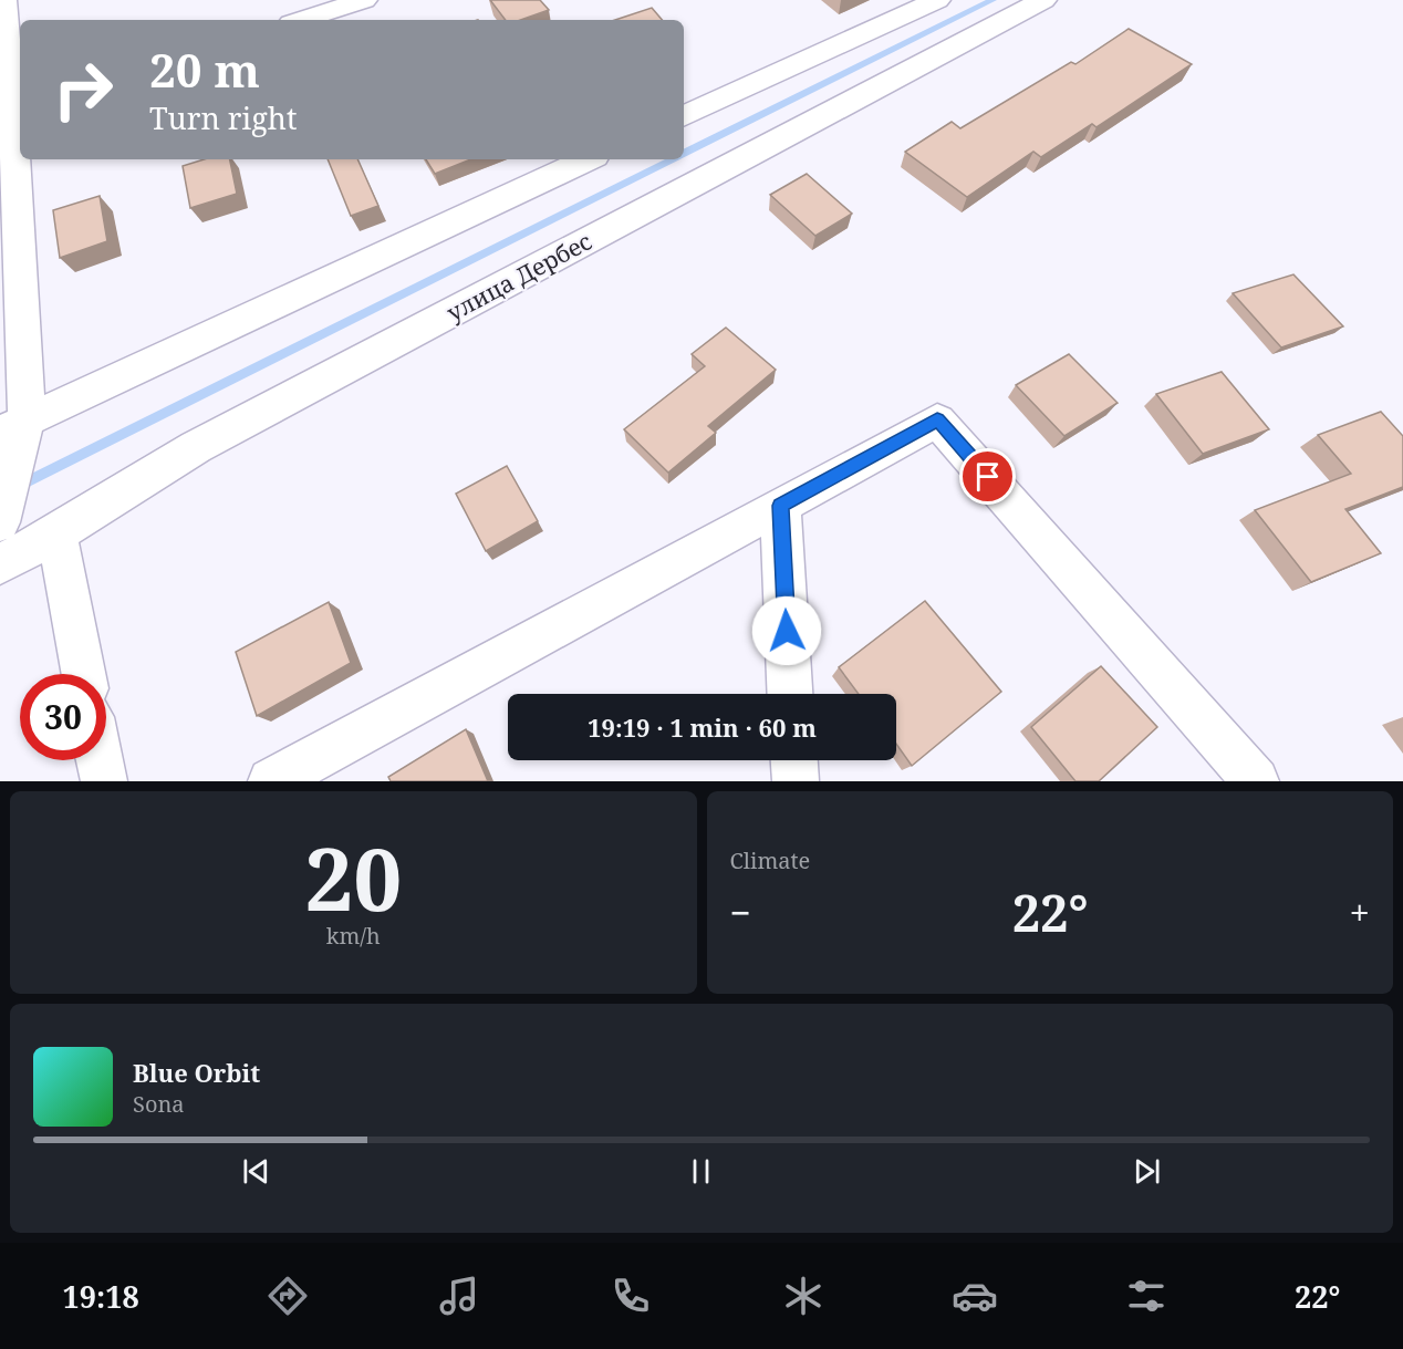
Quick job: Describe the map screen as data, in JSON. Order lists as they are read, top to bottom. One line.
{"streets":{"street":["улица Дербес"]},"page":{"turn":["20 m","Turn right"],"limit":"30","trip":"19:19 · 1 min · 60 m","tile":[["20","km/h"],"Climate"],"heat":["−","22°","+"],"song":["Blue Orbit","Sona"],"tabs":["19:18","22°"]}}
